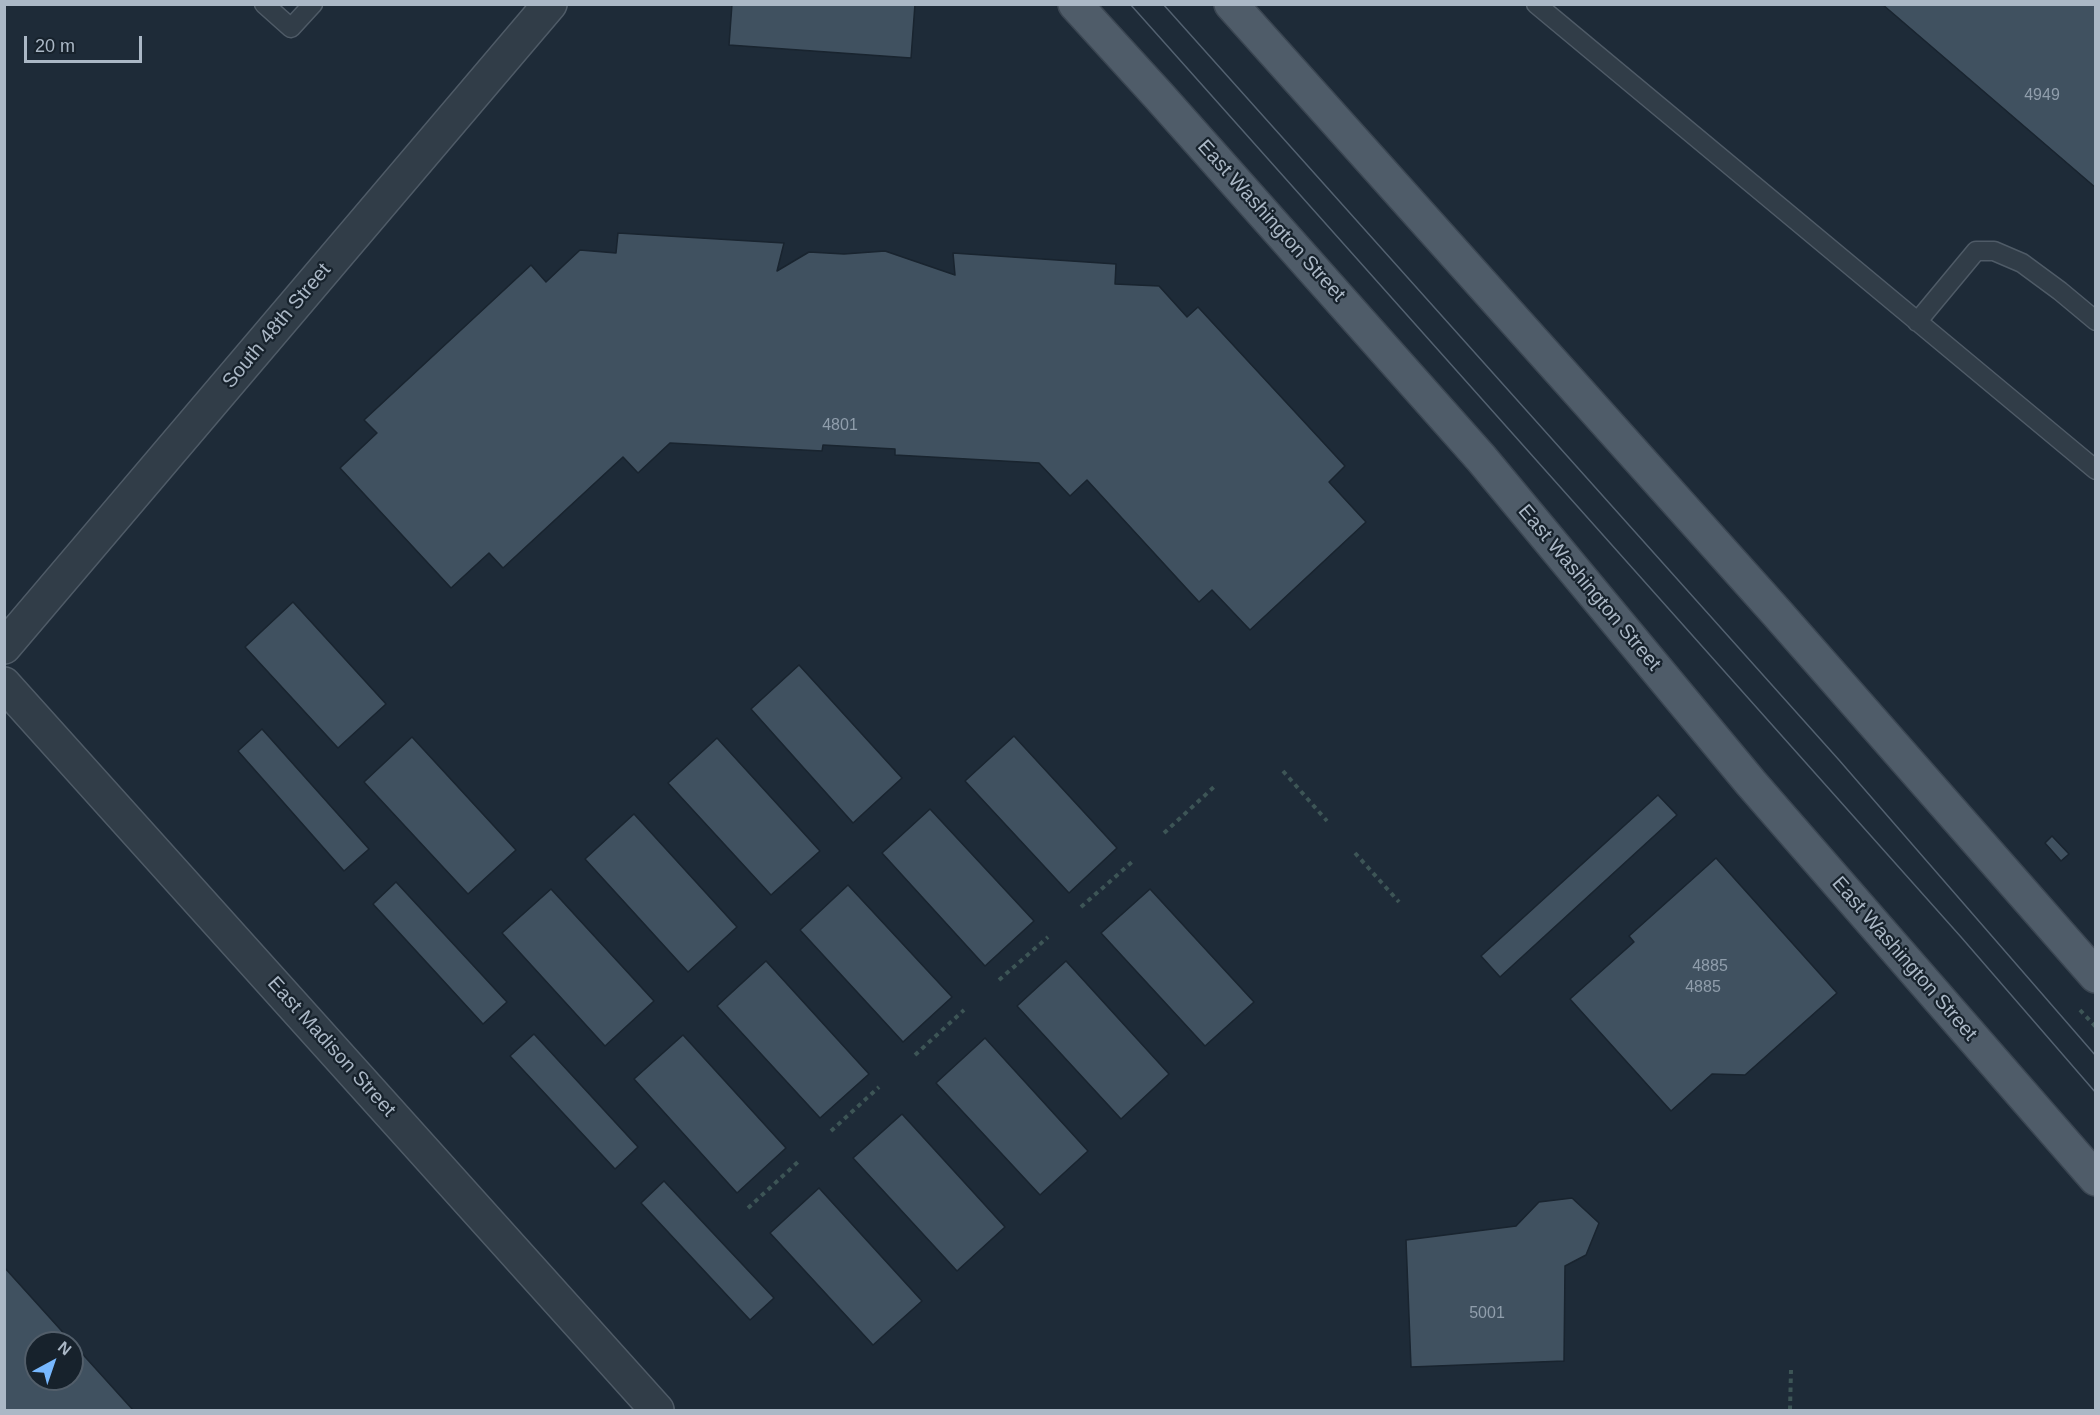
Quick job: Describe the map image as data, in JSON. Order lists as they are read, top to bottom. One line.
{"streets":{"main road":["East Washington Street"],"street":["South 48th Street","East Madison Street"]},"house_numbers":["4949","4801","4885","4885","5001"],"scale_bar":"20 m","north":"top right"}
